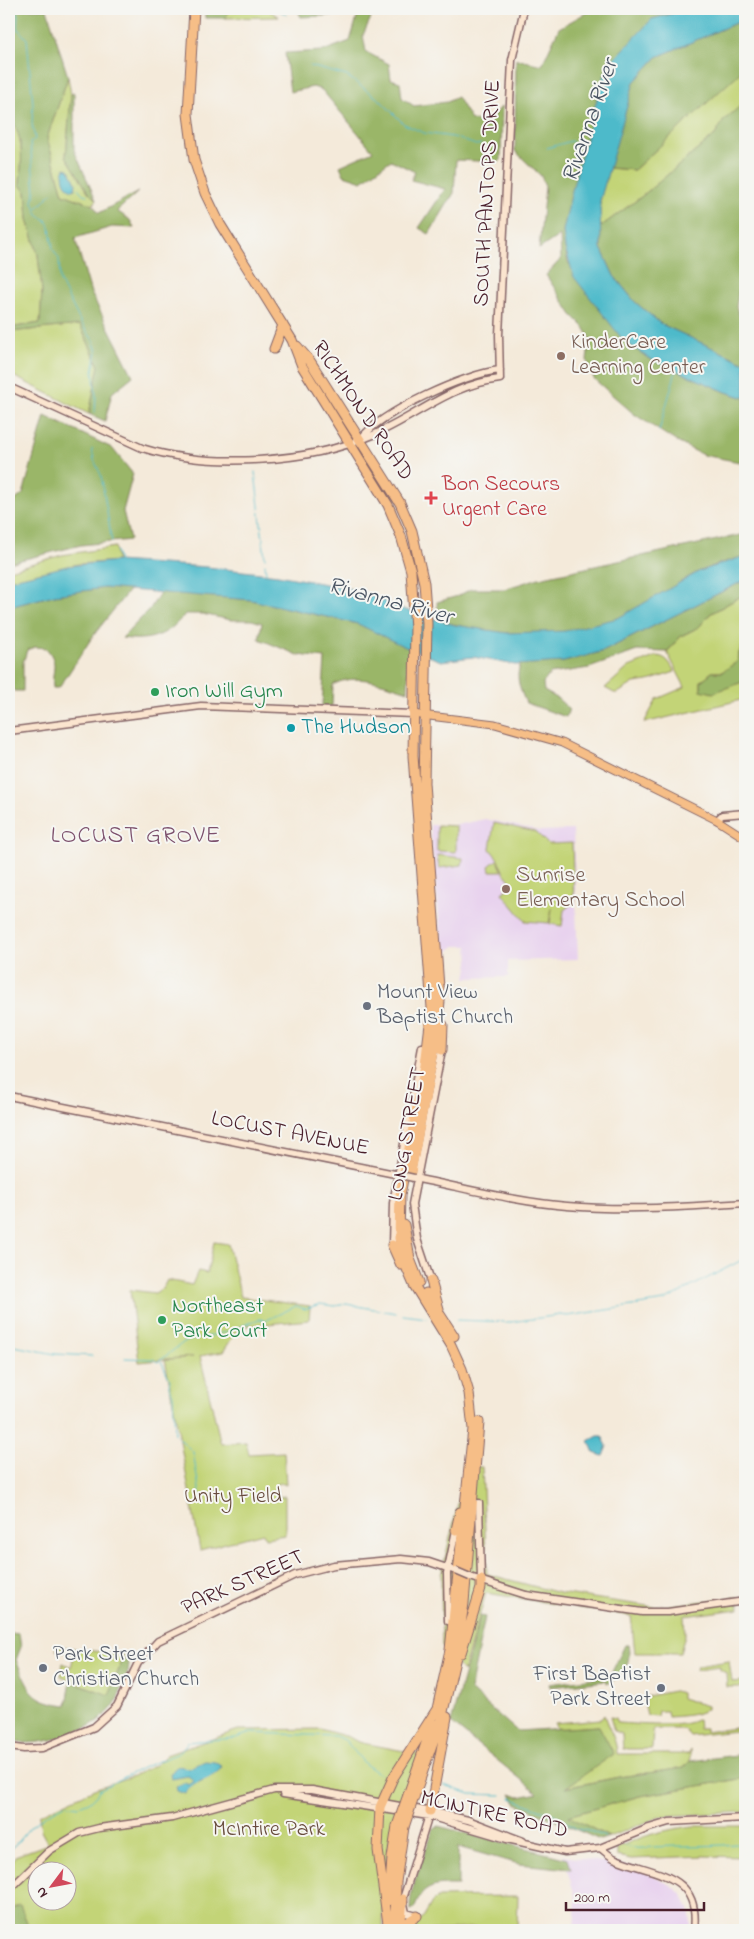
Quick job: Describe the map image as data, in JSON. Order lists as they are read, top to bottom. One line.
{"streets":{"highway":["RICHMOND ROAD"],"street":["SOUTH PANTOPS DRIVE","LOCUST AVENUE","LONG STREET","PARK STREET","MCINTIRE ROAD"]},"crossings":[["SOUTH PANTOPS DRIVE","RICHMOND ROAD"],["LOCUST AVENUE","LONG STREET"]],"districts":["LOCUST GROVE"],"water":["Rivanna River"],"parks":["Unity Field","McIntire Park"],"places":{"other":["KinderCare Learning Center","Iron Will Gym","The Hudson","Sunrise Elementary School","Mount View Baptist Church","Northeast Park Court","Park Street Christian Church","First Baptist Park Street"],"health":["Bon Secours Urgent Care"]},"scale_bar":"200 m","north":"bottom left"}
